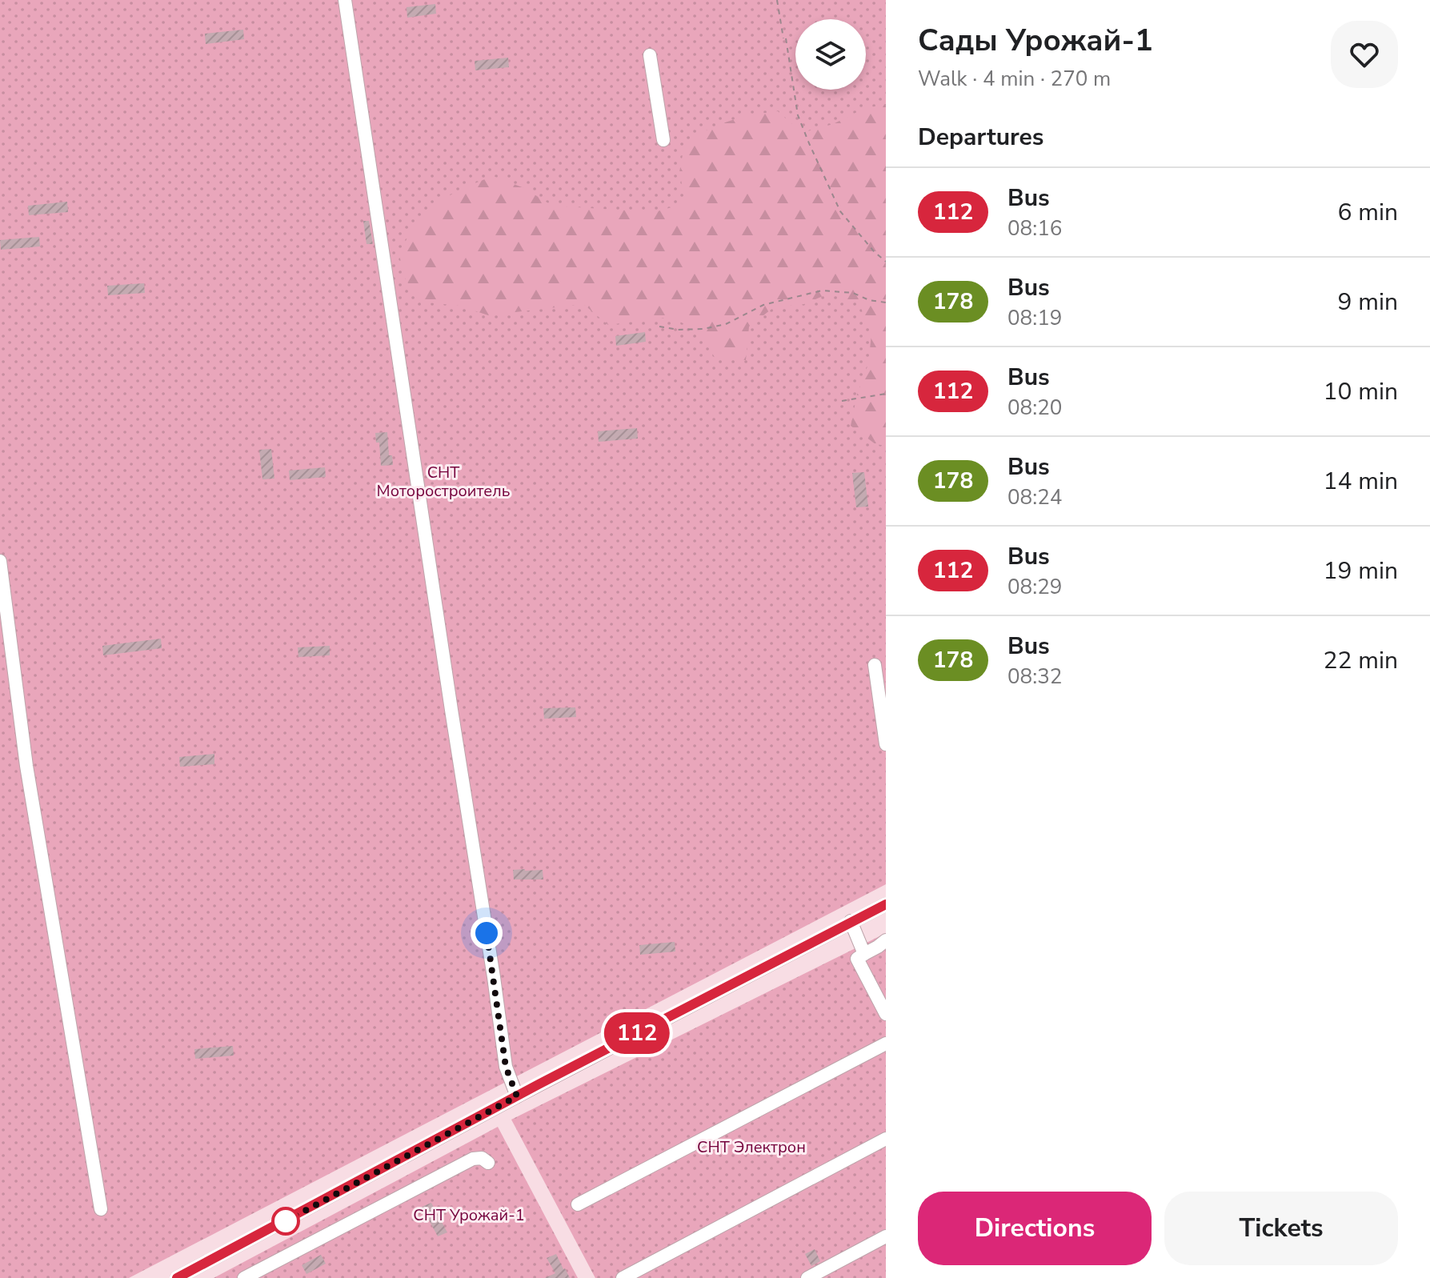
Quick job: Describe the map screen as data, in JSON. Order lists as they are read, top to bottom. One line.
{"parks":["СНТ Моторостроитель","СНТ Электрон","СНТ Урожай-1"],"lines":["bus line 112"],"page":{"on_map":"112","heading":[["Сады Урожай-1","Walk · 4 min · 270 m"],"Departures"],"list":[{"mark":"112","name":"Bus","note":"08:16","value":"6 min"},{"mark":"178","name":"Bus","note":"08:19","value":"9 min"},{"mark":"112","name":"Bus","note":"08:20","value":"10 min"},{"mark":"178","name":"Bus","note":"08:24","value":"14 min"},{"mark":"112","name":"Bus","note":"08:29","value":"19 min"},{"mark":"178","name":"Bus","note":"08:32","value":"22 min"}],"buttons":["Directions","Tickets"]}}
